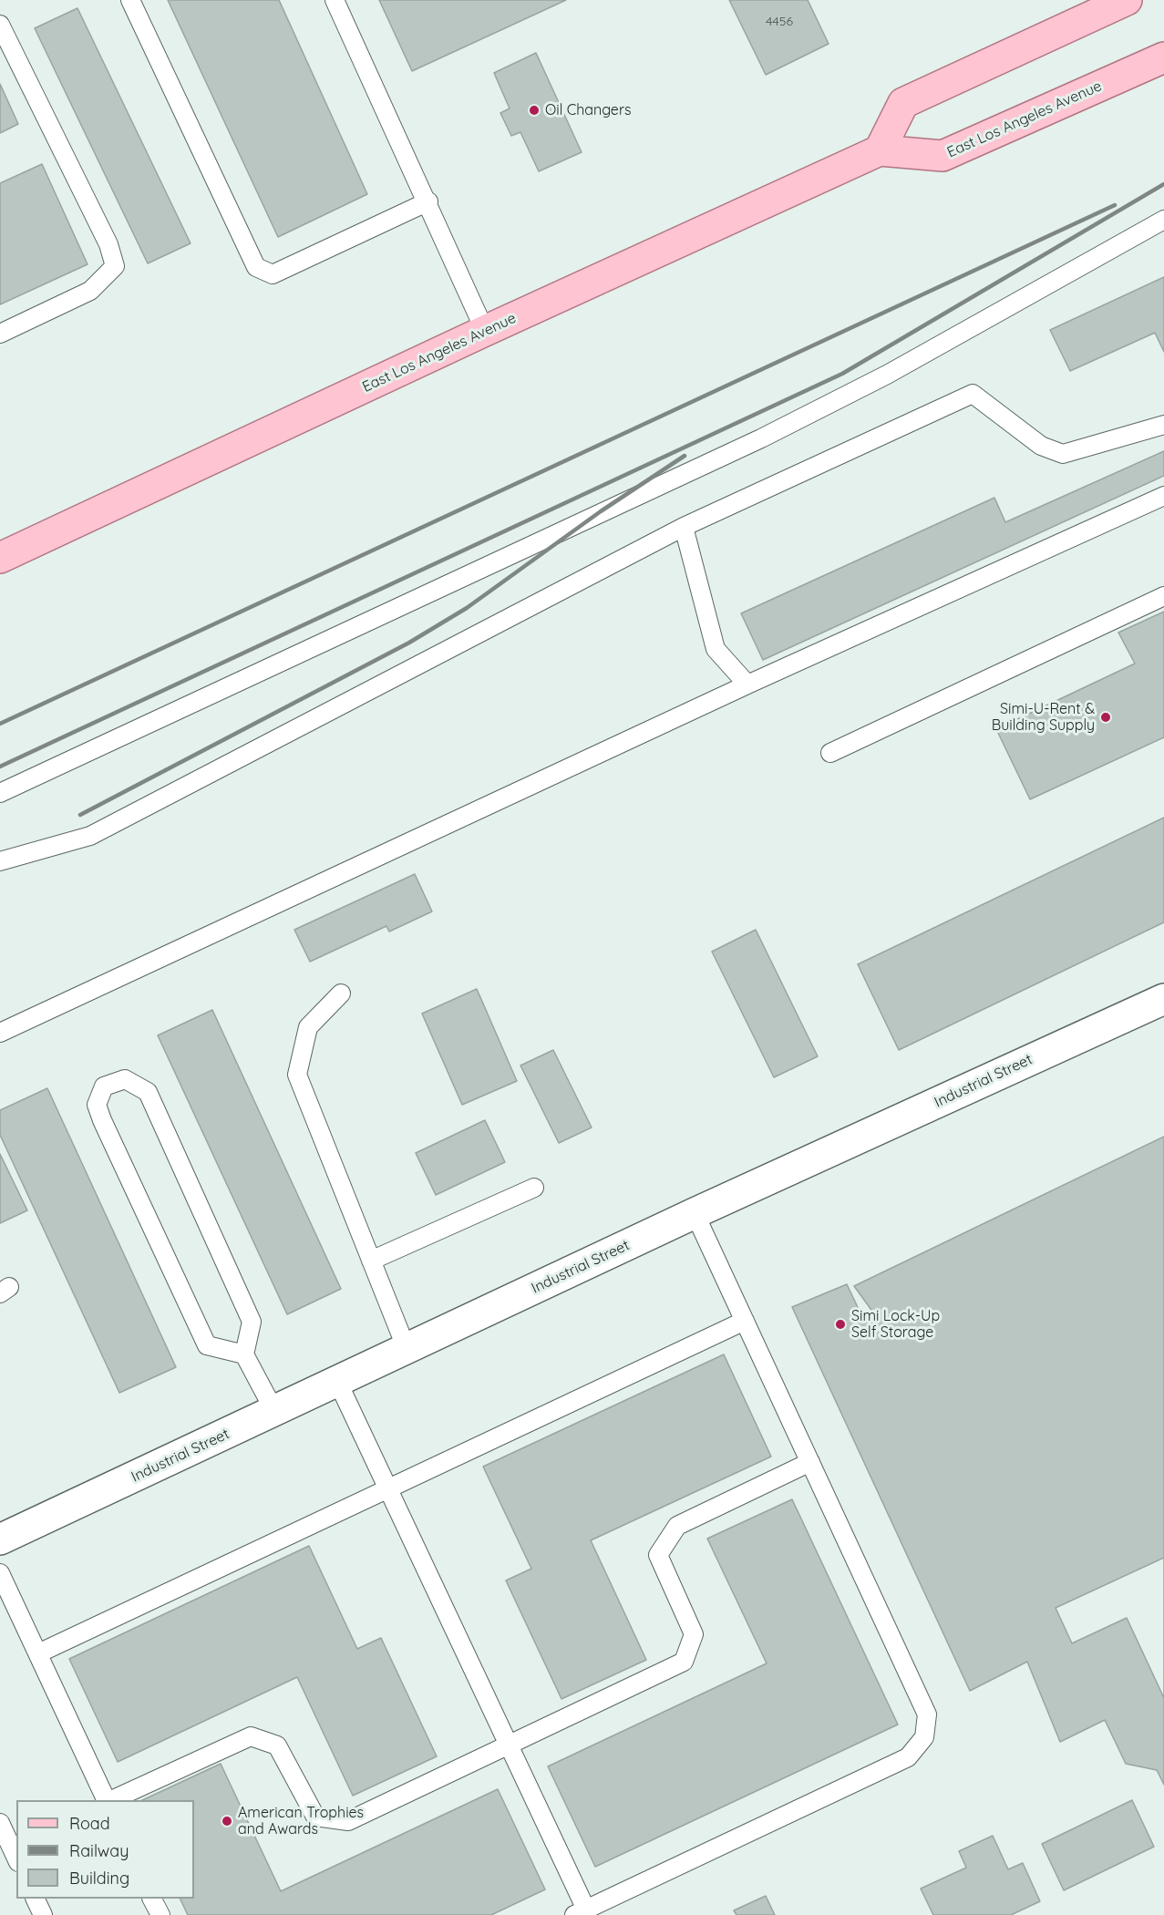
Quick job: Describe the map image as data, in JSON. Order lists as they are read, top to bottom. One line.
{"streets":{"main road":["East Los Angeles Avenue"],"street":["Industrial Street"]},"places":["Oil Changers","Simi-U-Rent & Building Supply","Simi Lock-Up Self Storage","American Trophies and Awards"],"house_numbers":["4456"],"legend":["Road","Railway","Building"]}
